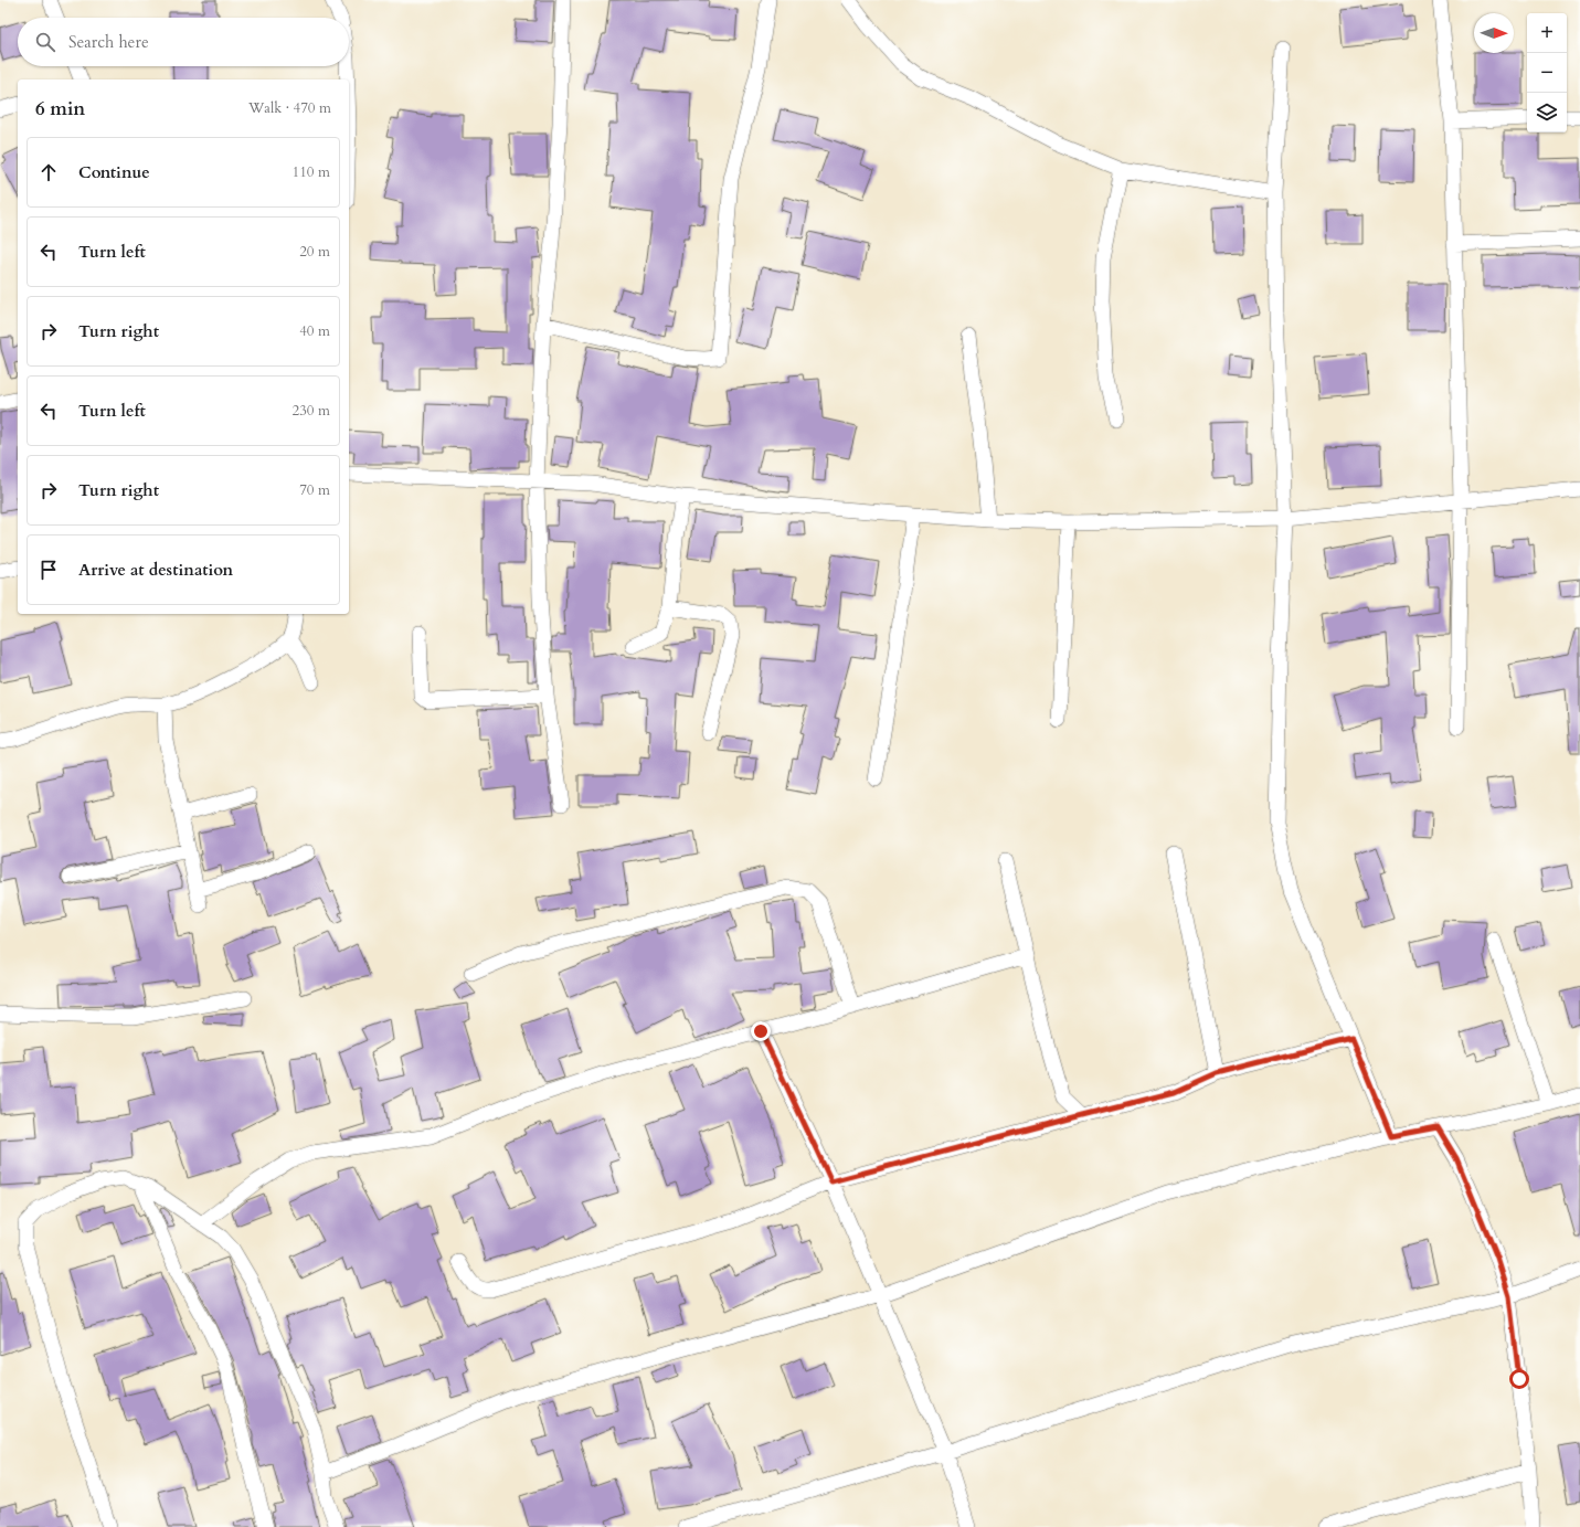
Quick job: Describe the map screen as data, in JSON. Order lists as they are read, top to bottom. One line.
{"north":"right","page":{"map_buttons":["+","−"],"search":"Search here","heading":["6 min","Walk · 470 m"],"list":[["Continue","110 m"],["Turn left","20 m"],["Turn right","40 m"],["Turn left","230 m"],["Turn right","70 m"],"Arrive at destination"]}}
